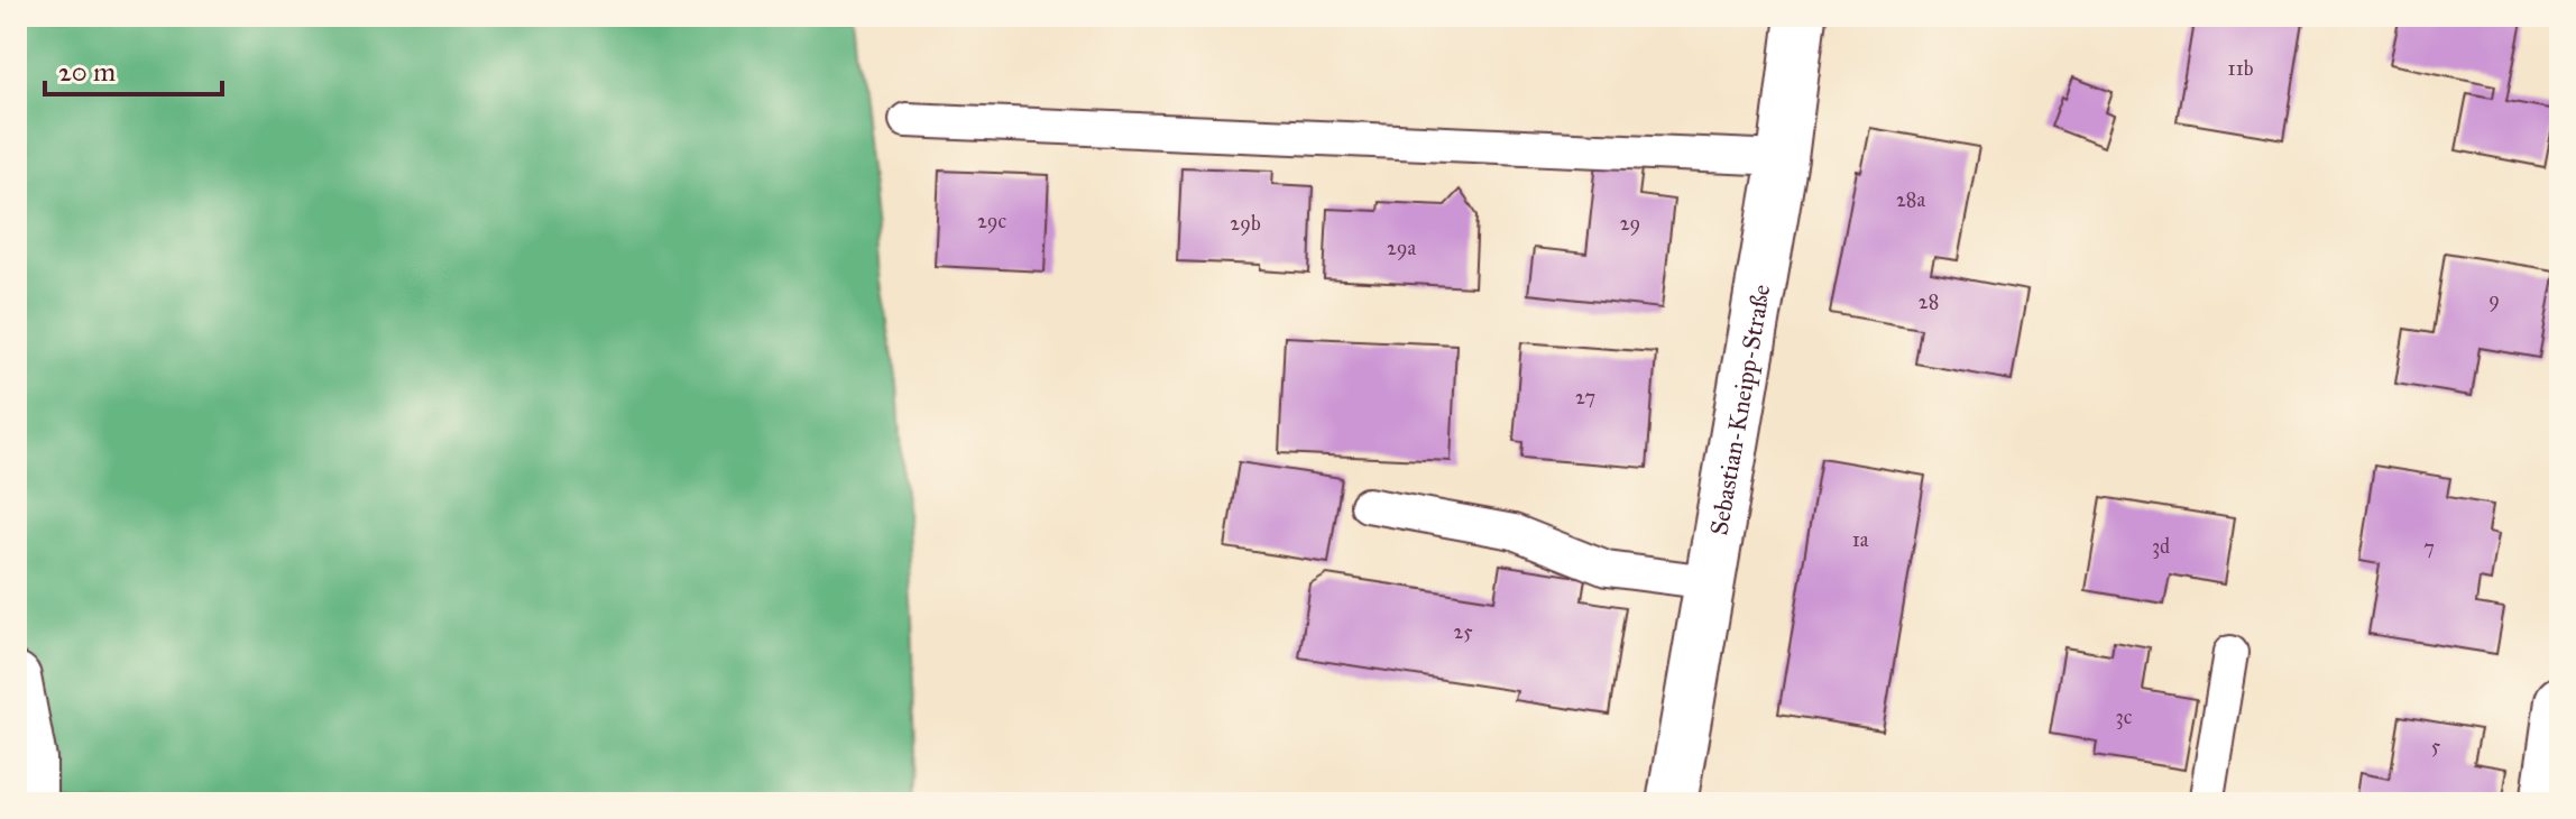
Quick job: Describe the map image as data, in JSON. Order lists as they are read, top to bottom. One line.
{"streets":{"main road":["Sebastian-Kneipp-Straße"]},"house_numbers":["11b","28a","29c","29b","29","29a","9","28","27","1a","3d","7","25","3c","5"],"scale_bar":"20 m"}
